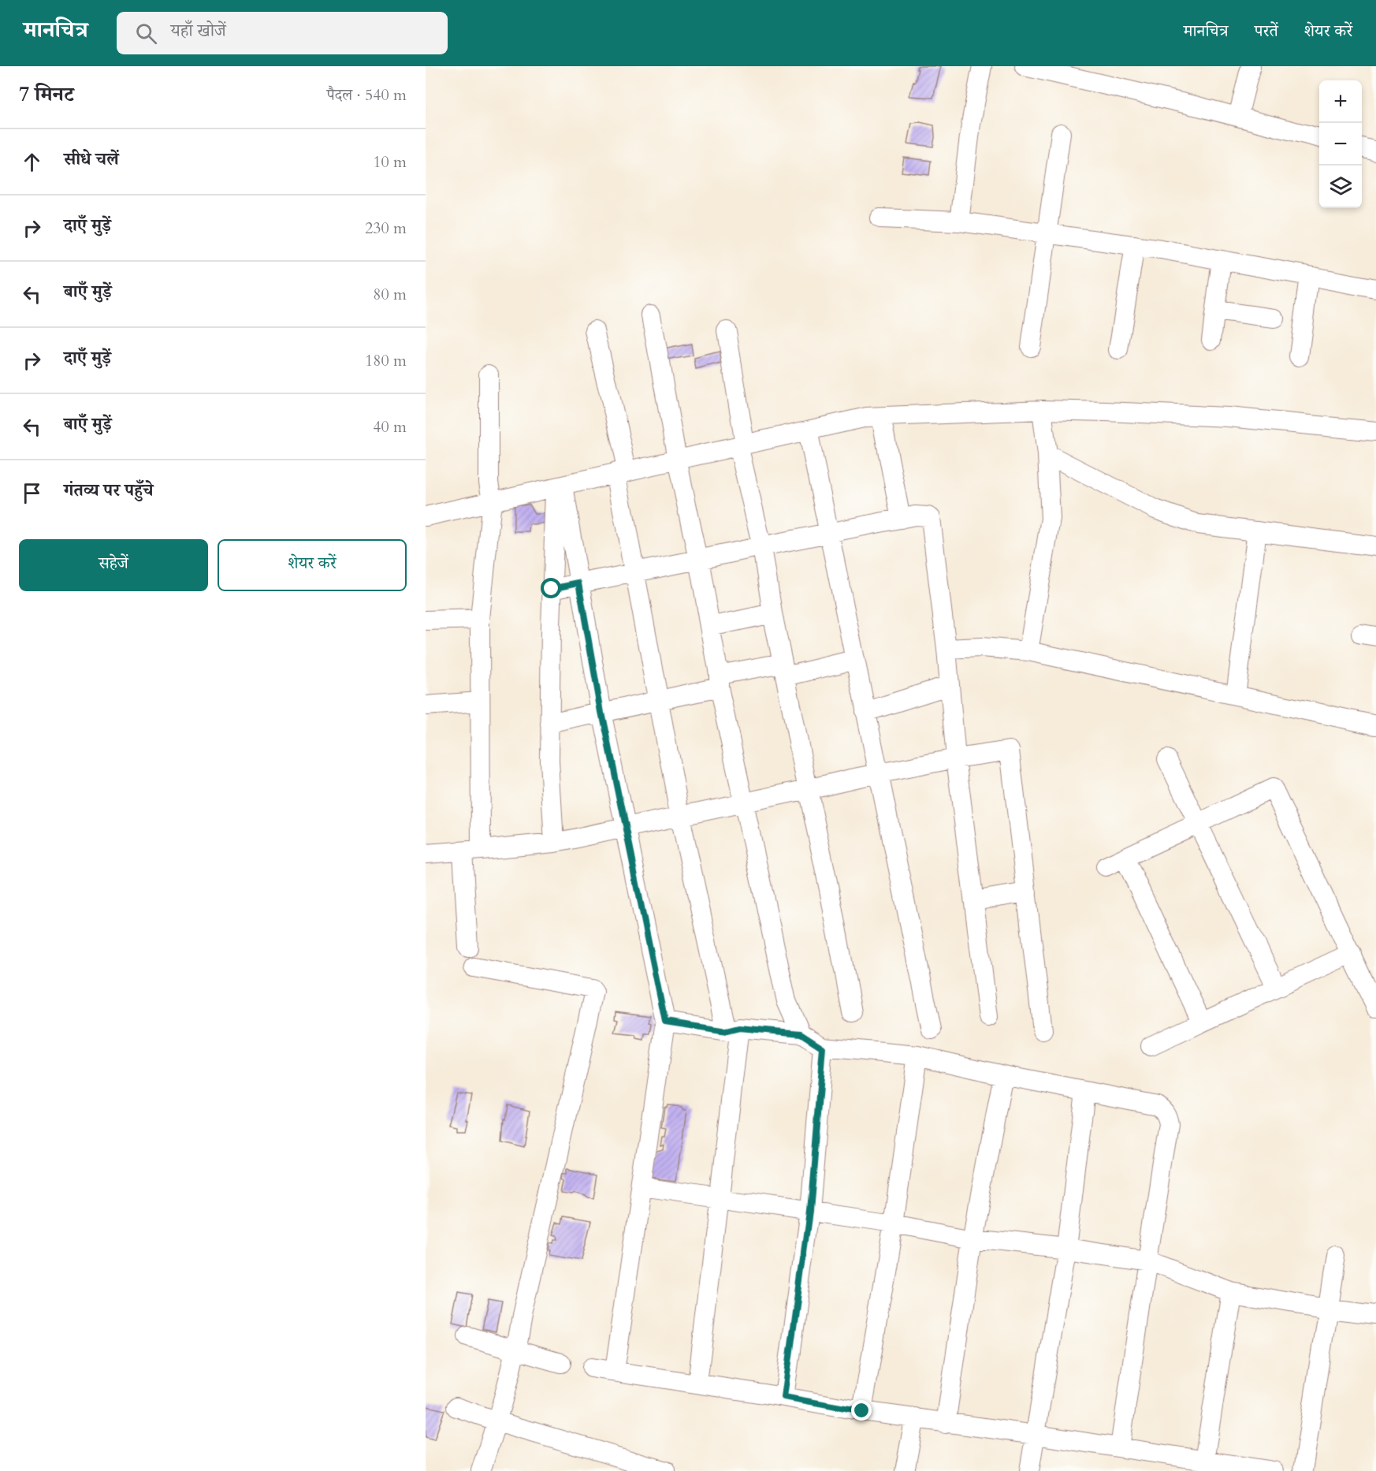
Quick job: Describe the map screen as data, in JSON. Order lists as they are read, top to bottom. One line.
{"page":{"header":"मानचित्र","search":"यहाँ खोजें","nav":["मानचित्र","परतें","शेयर करें"],"heading":["7 मिनट","पैदल · 540 m"],"map_buttons":["+","−"],"list":[["सीधे चलें","10 m"],["दाएँ मुड़ें","230 m"],["बाएँ मुड़ें","80 m"],["दाएँ मुड़ें","180 m"],["बाएँ मुड़ें","40 m"],"गंतव्य पर पहुँचे"],"buttons":["सहेजें","शेयर करें"]}}
